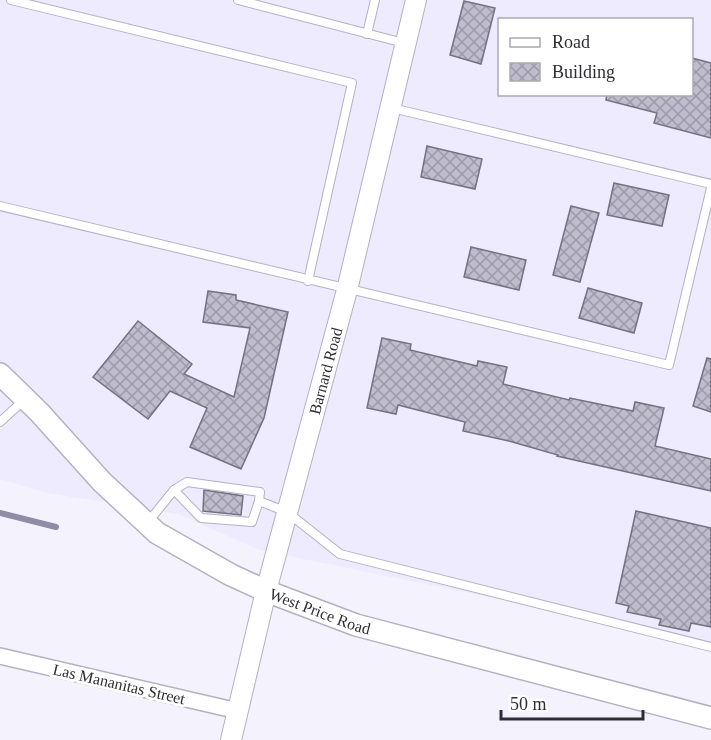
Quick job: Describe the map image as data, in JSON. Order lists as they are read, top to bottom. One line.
{"streets":{"main road":["West Price Road"],"street":["Barnard Road","Las Mananitas Street"]},"crossings":[["Barnard Road","West Price Road"],["Barnard Road","Las Mananitas Street"]],"legend":["Road","Building"],"scale_bar":"50 m"}
